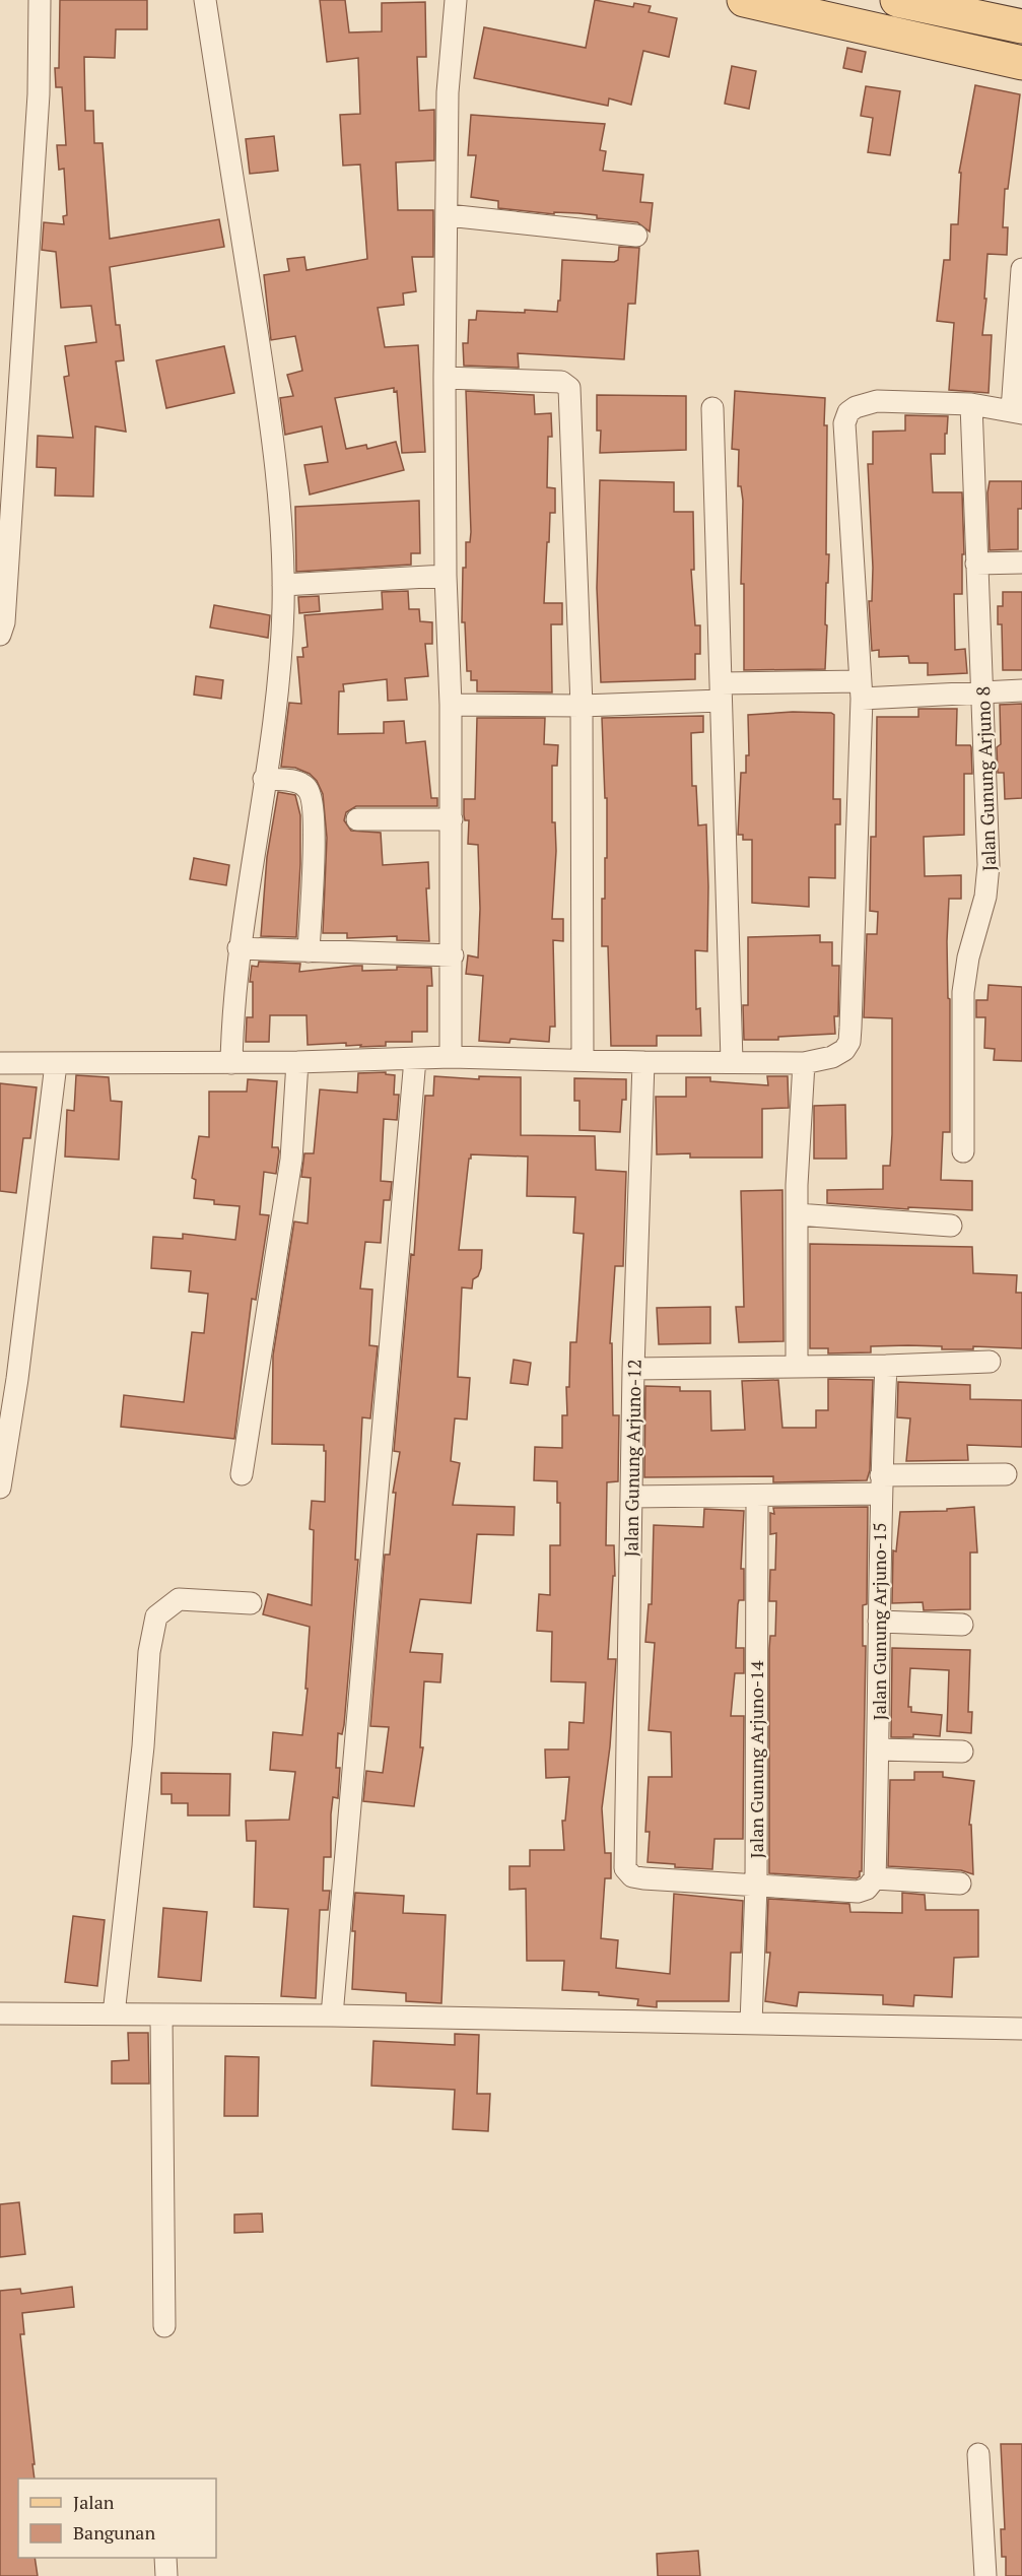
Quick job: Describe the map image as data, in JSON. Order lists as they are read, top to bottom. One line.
{"streets":{"street":["Jalan Gunung Arjuno 8","Jalan Gunung Arjuno-12","Jalan Gunung Arjuno-15","Jalan Gunung Arjuno-14"]},"crossings":[["Jalan Gunung Arjuno-12","Jalan Gunung Arjuno-14"]],"legend":["Jalan","Bangunan"]}
